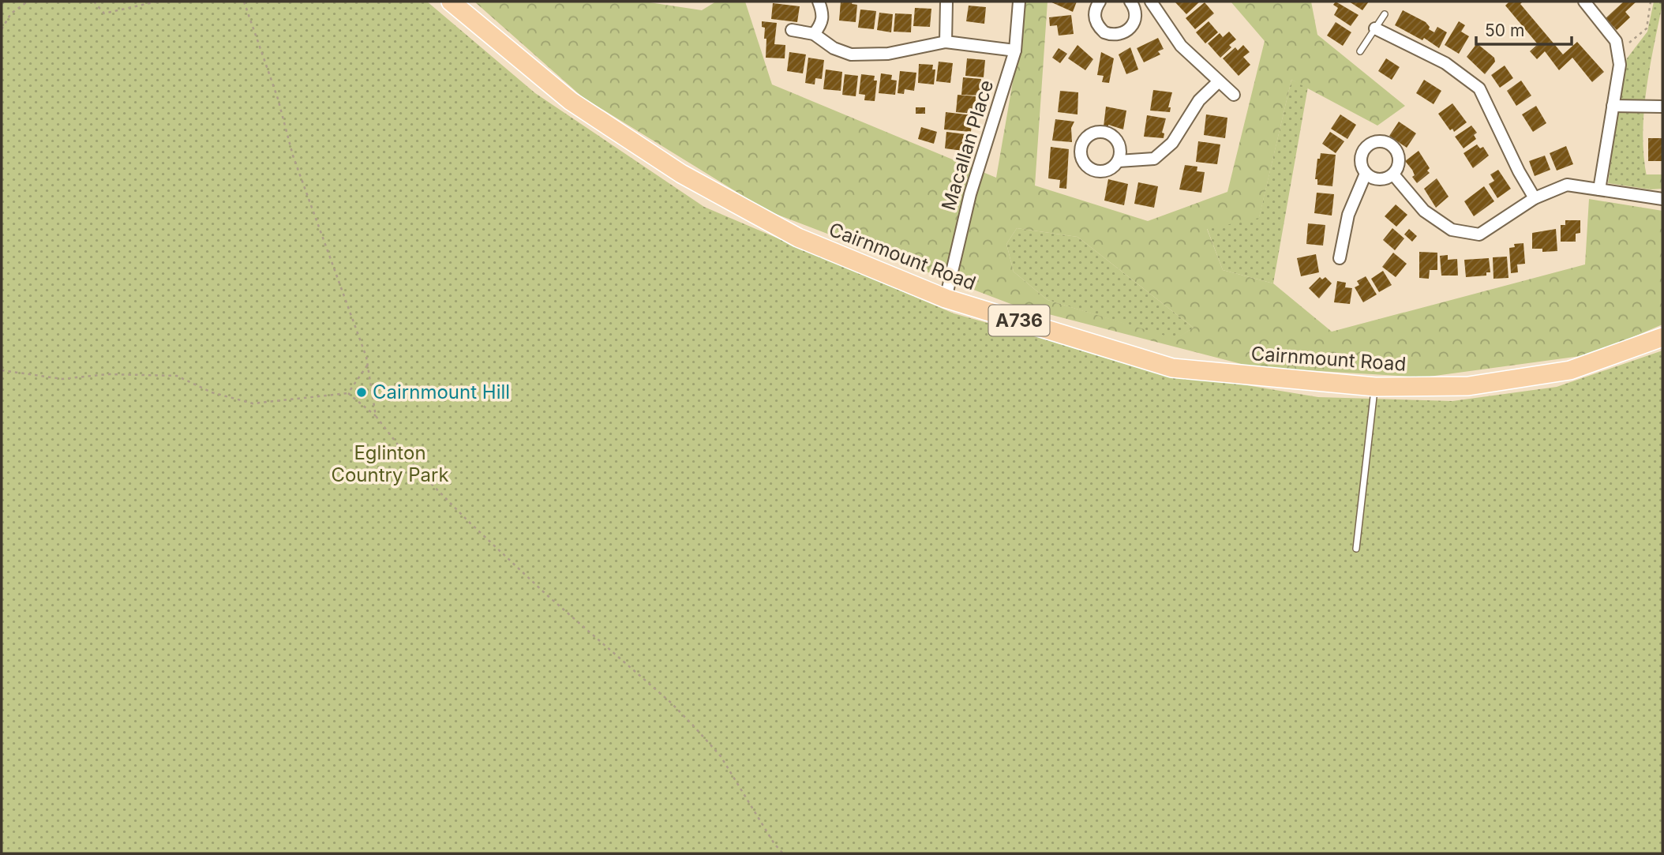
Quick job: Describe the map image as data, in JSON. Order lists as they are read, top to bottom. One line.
{"streets":{"main road":["Cairnmount Road","A736"],"street":["Macallan Place"]},"crossings":[["Macallan Place","Cairnmount Road"]],"parks":["Eglinton Country Park"],"places":["Cairnmount Hill"],"scale_bar":"50 m"}
